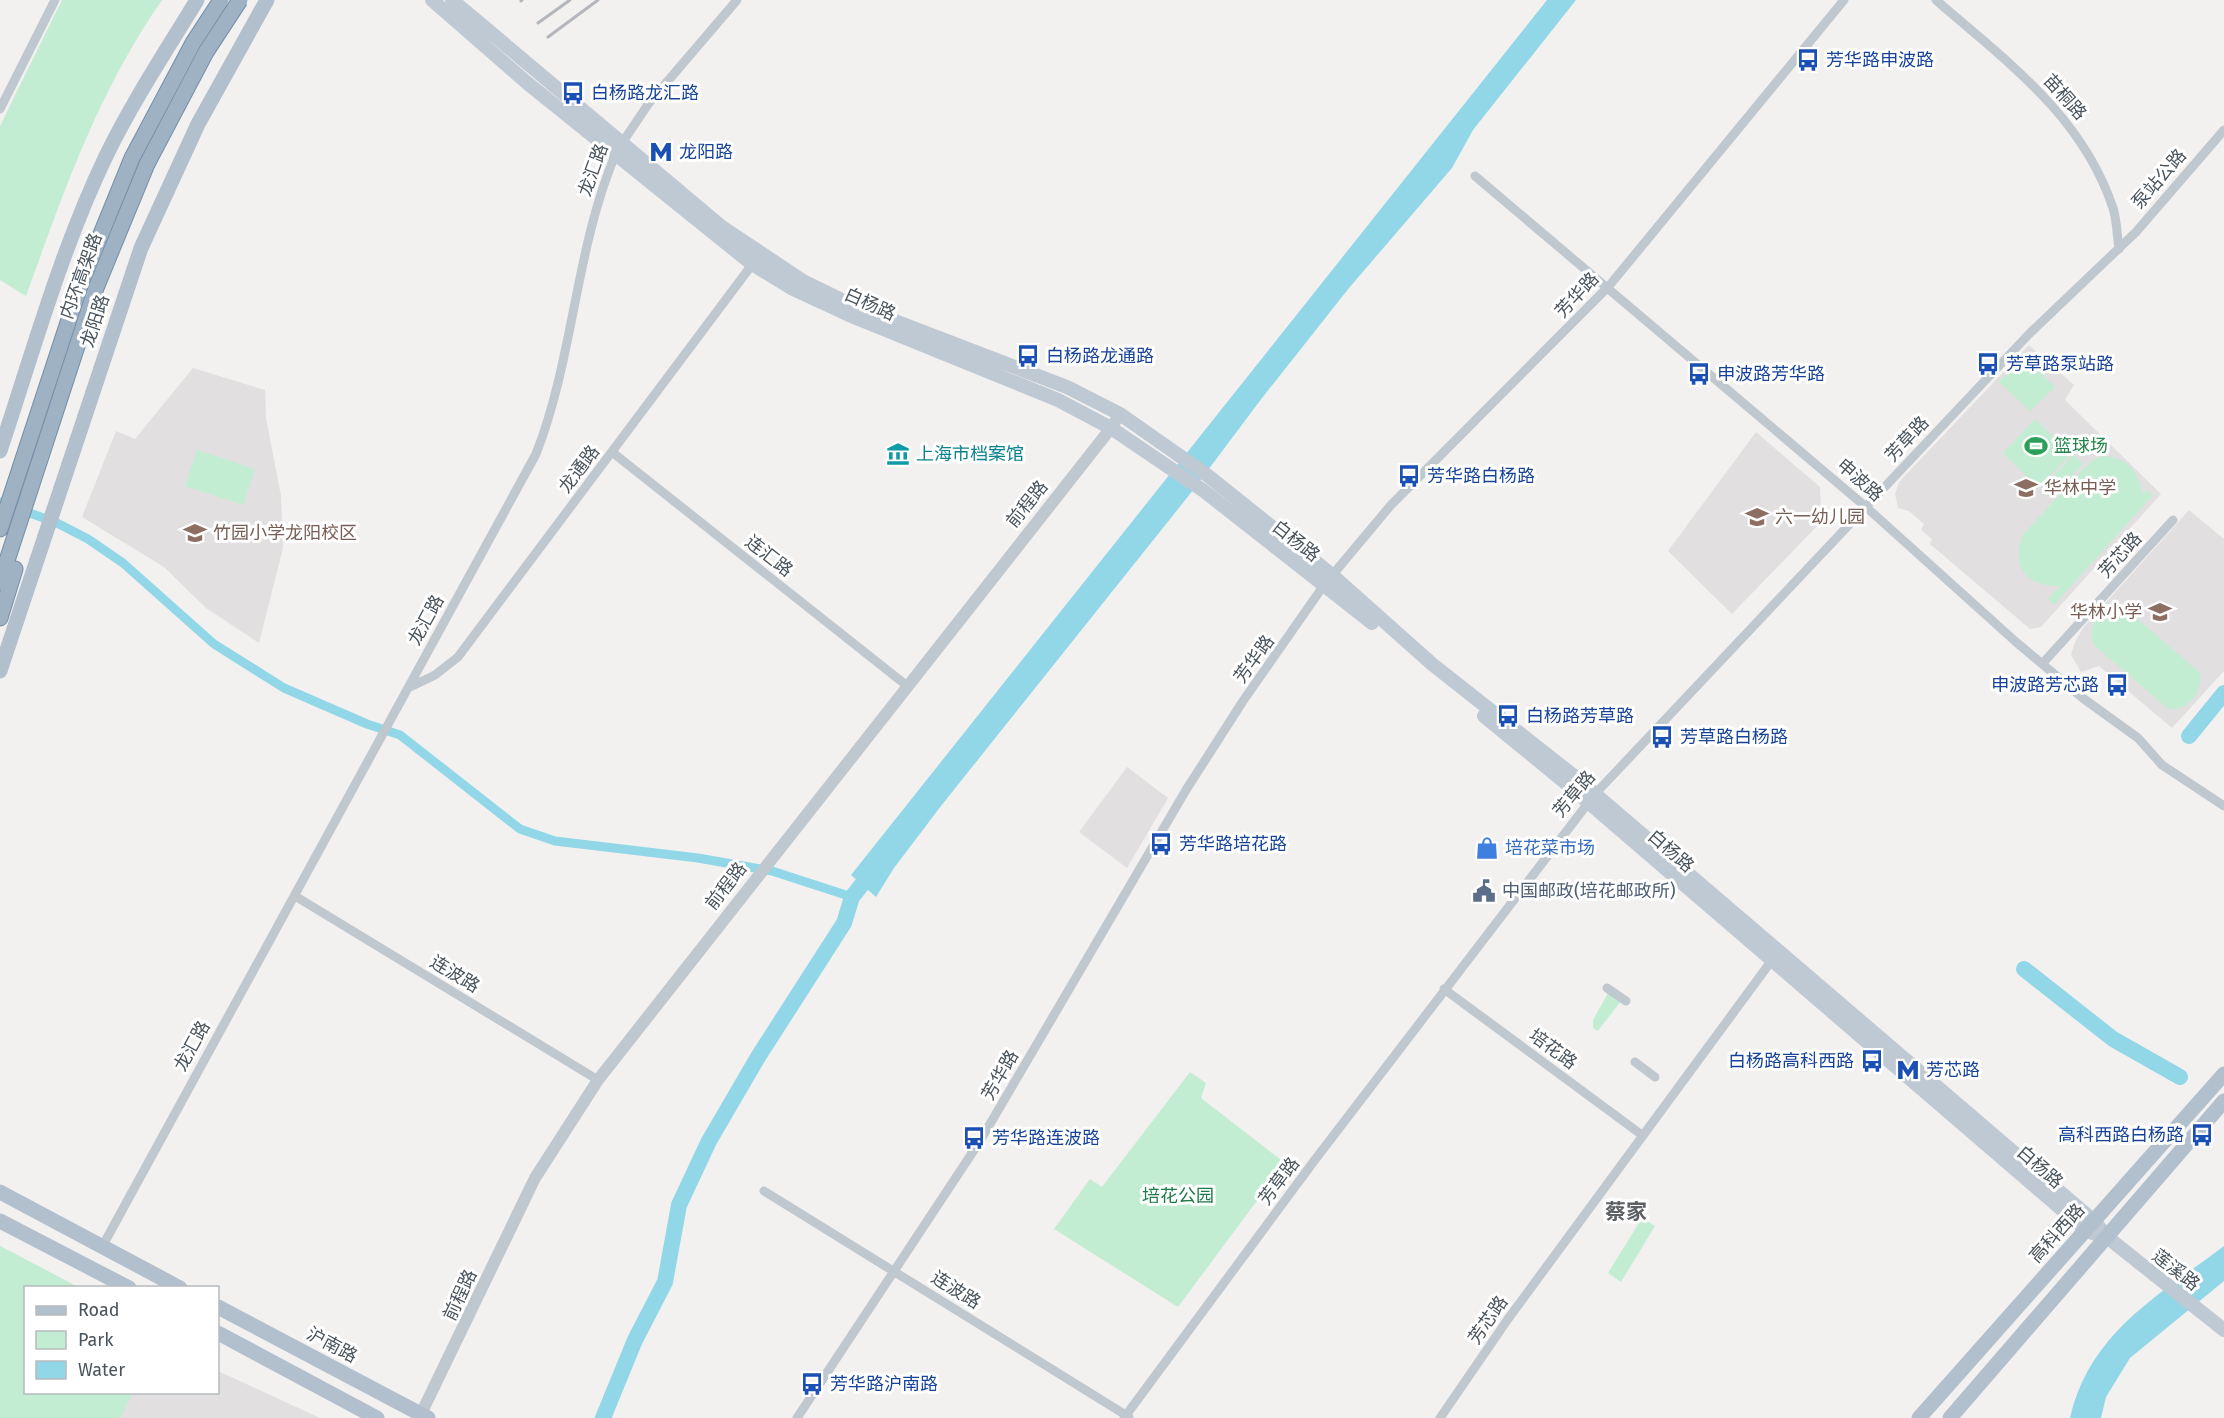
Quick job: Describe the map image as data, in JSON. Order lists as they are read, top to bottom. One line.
{"streets":{"highway":["内环高架路"],"main road":["白杨路","龙阳路","高科西路","莲溪路","沪南路"],"street":["苗桐路","龙汇路","泵站公路","芳华路","芳草路","龙通路","申波路","前程路","芳芯路","连汇路","连波路","培花路"]},"crossings":[["苗桐路","泵站公路"],["苗桐路","芳草路"],["龙汇路","白杨路"],["龙汇路","龙通路"],["龙汇路","连波路"],["泵站公路","芳草路"],["芳华路","白杨路"],["芳华路","申波路"],["芳华路","连波路"],["白杨路","芳草路"],["白杨路","龙通路"],["白杨路","前程路"],["白杨路","芳芯路"],["白杨路","高科西路"],["白杨路","莲溪路"],["芳草路","申波路"],["芳草路","连波路"],["芳草路","培花路"],["龙通路","连汇路"],["申波路","芳芯路"],["前程路","连汇路"],["前程路","连波路"],["前程路","沪南路"],["芳芯路","培花路"]],"districts":["蔡家"],"parks":["培花公园"],"places":{"bus stop":["芳华路申波路","白杨路龙汇路","白杨路龙通路","芳草路泵站路","申波路芳华路","芳华路白杨路","申波路芳芯路","白杨路芳草路","芳草路白杨路","芳华路培花路","白杨路高科西路","高科西路白杨路","芳华路连波路","芳华路沪南路"],"metro station":["龙阳路","芳芯路"],"sports":["篮球场"],"museum":["上海市档案馆"],"school or university":["华林中学","六一幼儿园","竹园小学龙阳校区","华林小学"],"shop":["培花菜市场"],"public building":["中国邮政(培花邮政所)"]},"legend":["Road","Park","Water"]}
